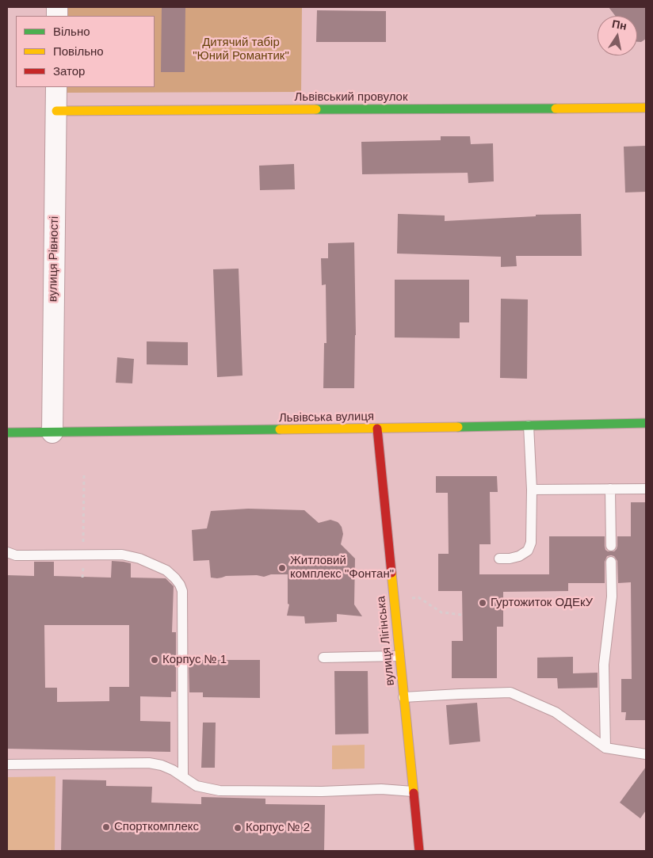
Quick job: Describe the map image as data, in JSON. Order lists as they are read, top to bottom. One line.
{"streets":{"street":["Львівський провулок","вулиця Рівності","Львівська вулиця","вулиця Лігінська"]},"crossings":[["Львівський провулок","вулиця Рівності"],["вулиця Рівності","Львівська вулиця"],["Львівська вулиця","вулиця Лігінська"]],"parks":["Дитячий табір \"Юний Романтик\""],"places":["Житловий комплекс \"Фонтан\"","Гуртожиток ОДЕкУ","Корпус № 1","Спорткомплекс","Корпус № 2"],"legend":["Вільно","Повільно","Затор"],"north":"top"}
